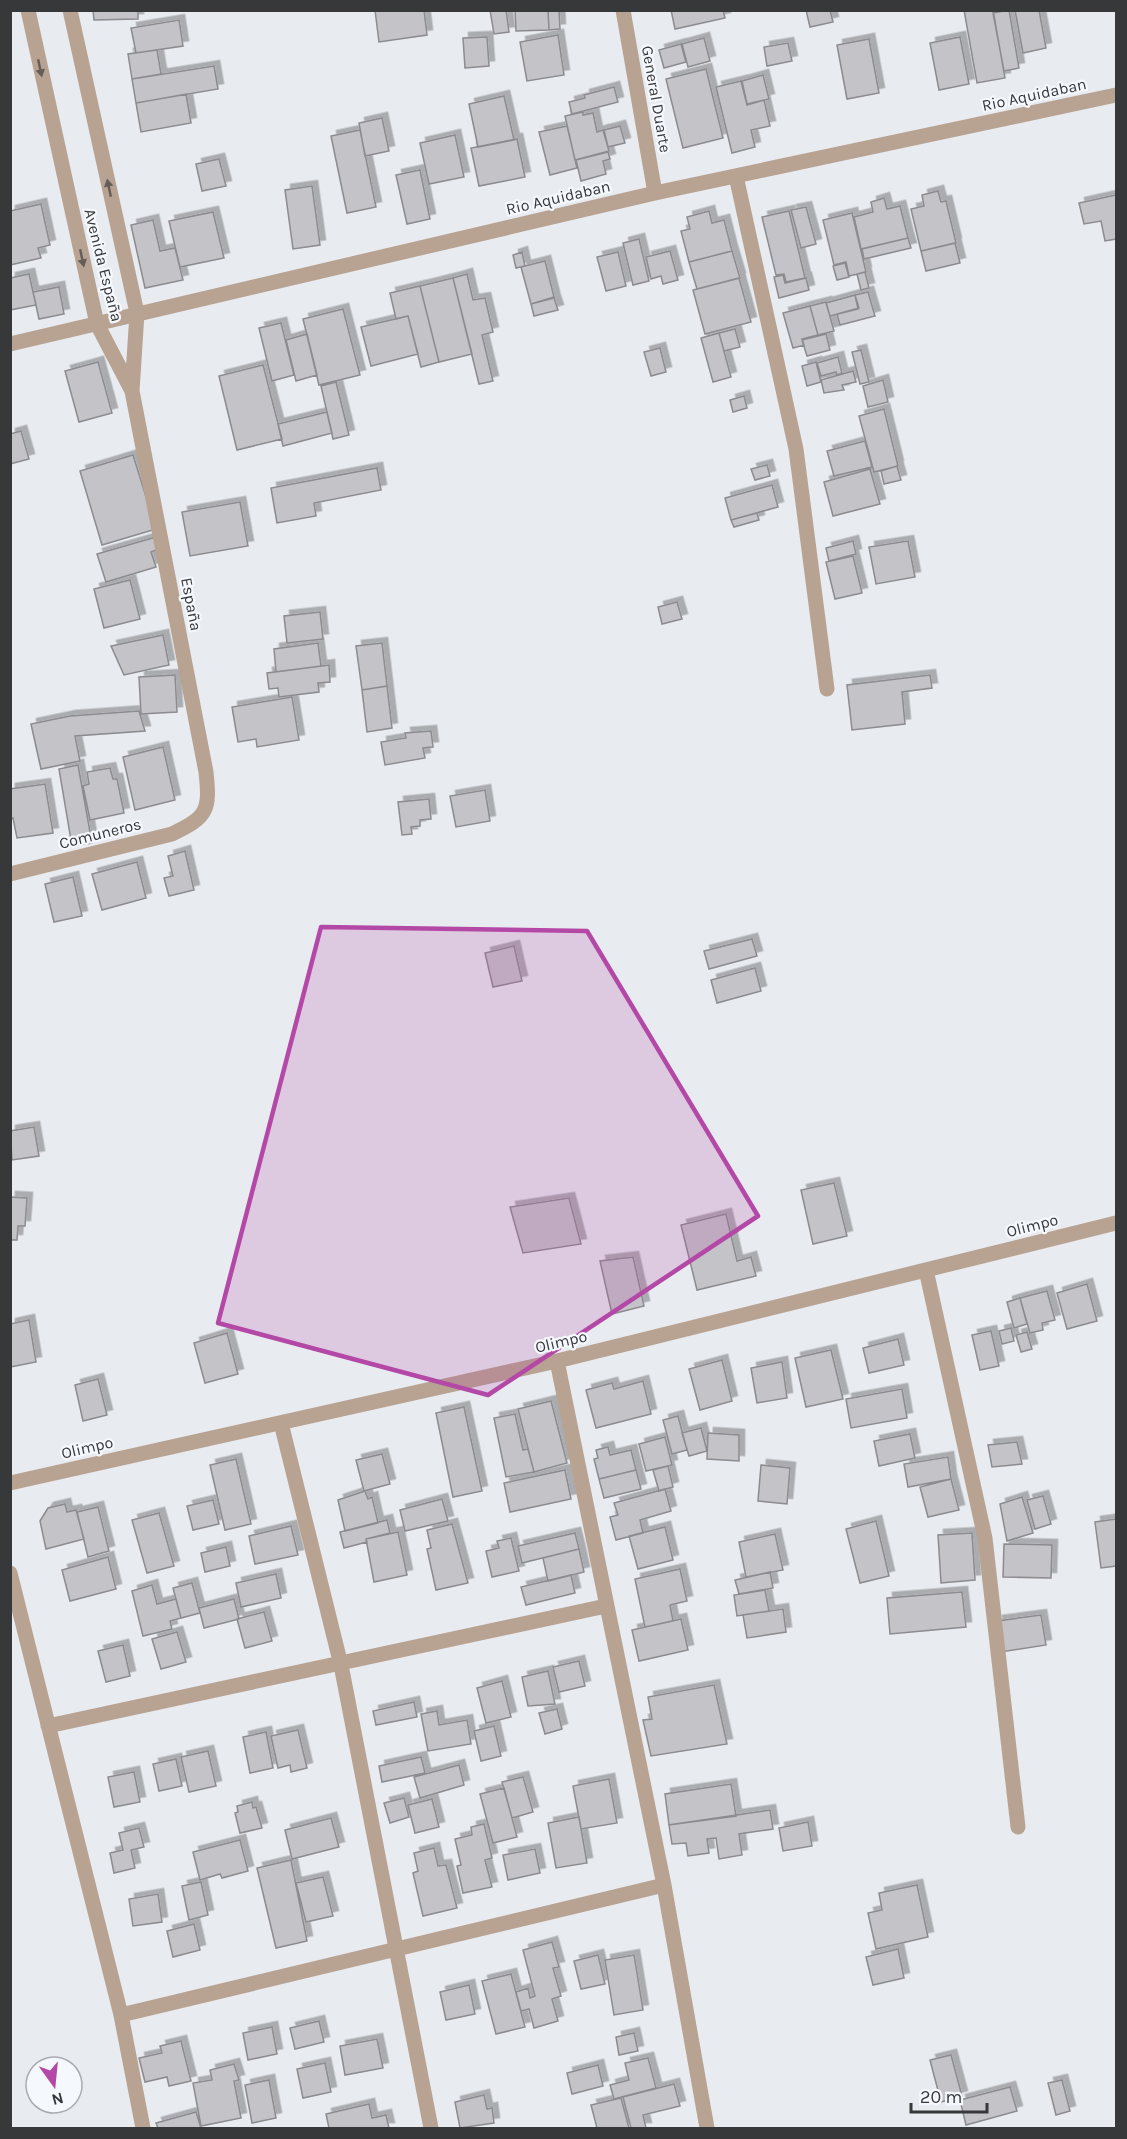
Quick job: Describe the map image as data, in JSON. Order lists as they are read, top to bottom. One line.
{"streets":{"street":["Rio Aquidaban","General Duarte","Avenida España","España","Comuneros","Olimpo"]},"crossings":[["Rio Aquidaban","General Duarte"],["Rio Aquidaban","Avenida España"],["Avenida España","España"],["España","Comuneros"]],"scale_bar":"20 m","north":"bottom"}
